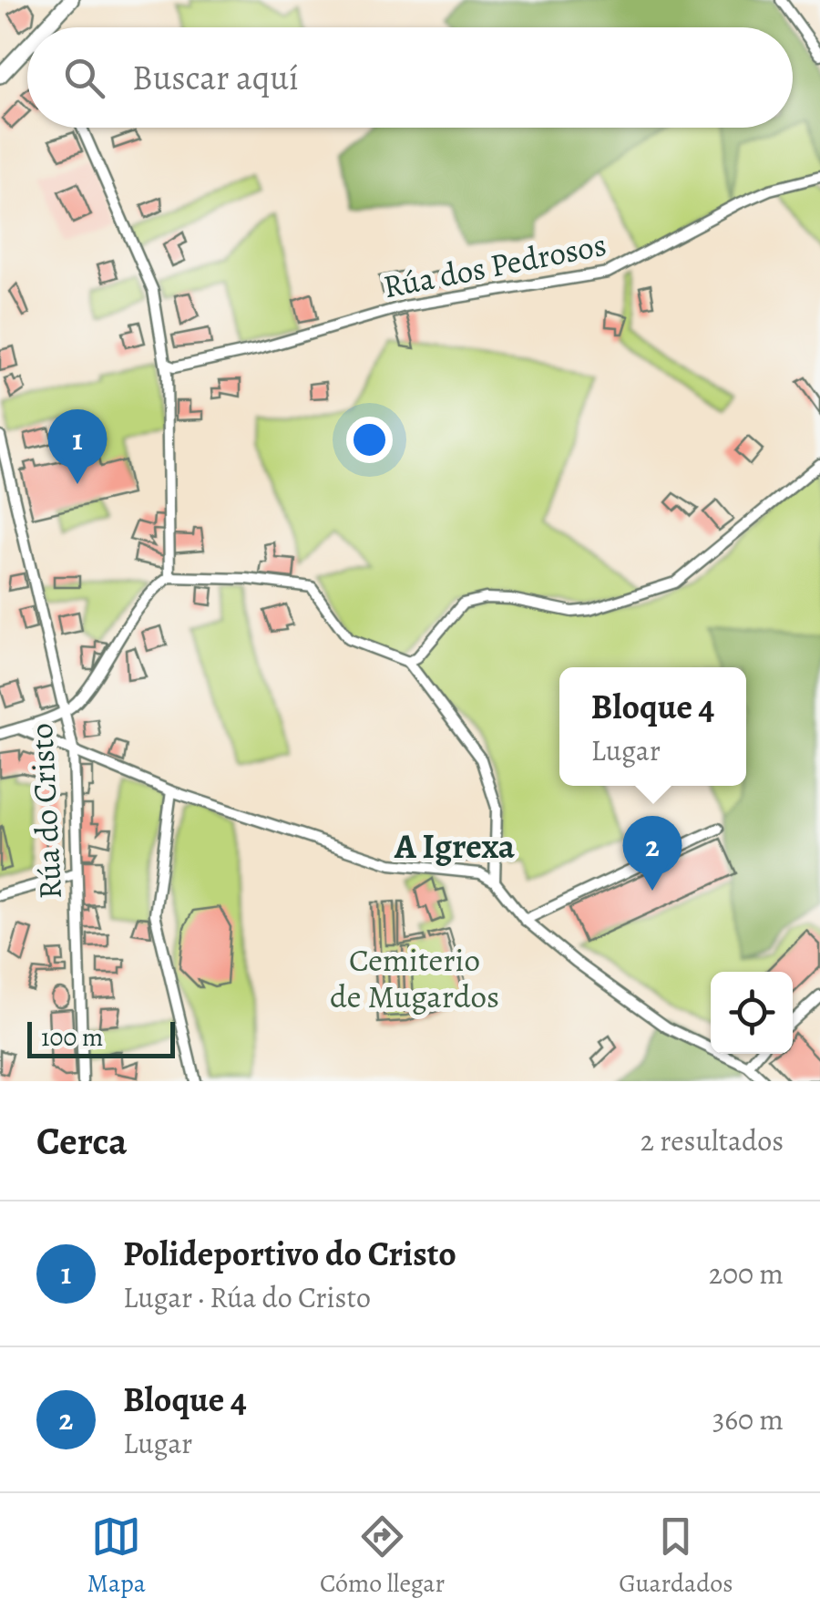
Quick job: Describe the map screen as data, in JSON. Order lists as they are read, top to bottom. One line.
{"streets":{"street":["Rúa dos Pedrosos","Rúa do Cristo"]},"districts":["A Igrexa"],"parks":["Cemiterio de Mugardos"],"scale_bar":"100 m","page":{"search":"Buscar aquí","pins":["1","2"],"popup":["Bloque 4","Lugar"],"scale":"100 m","heading":["Cerca","2 resultados"],"list":[{"mark":"1","name":"Polideportivo do Cristo","note":"Lugar · Rúa do Cristo","value":"200 m"},{"mark":"2","name":"Bloque 4","note":"Lugar","value":"360 m"}],"nav":["Mapa","Cómo llegar","Guardados"]}}
